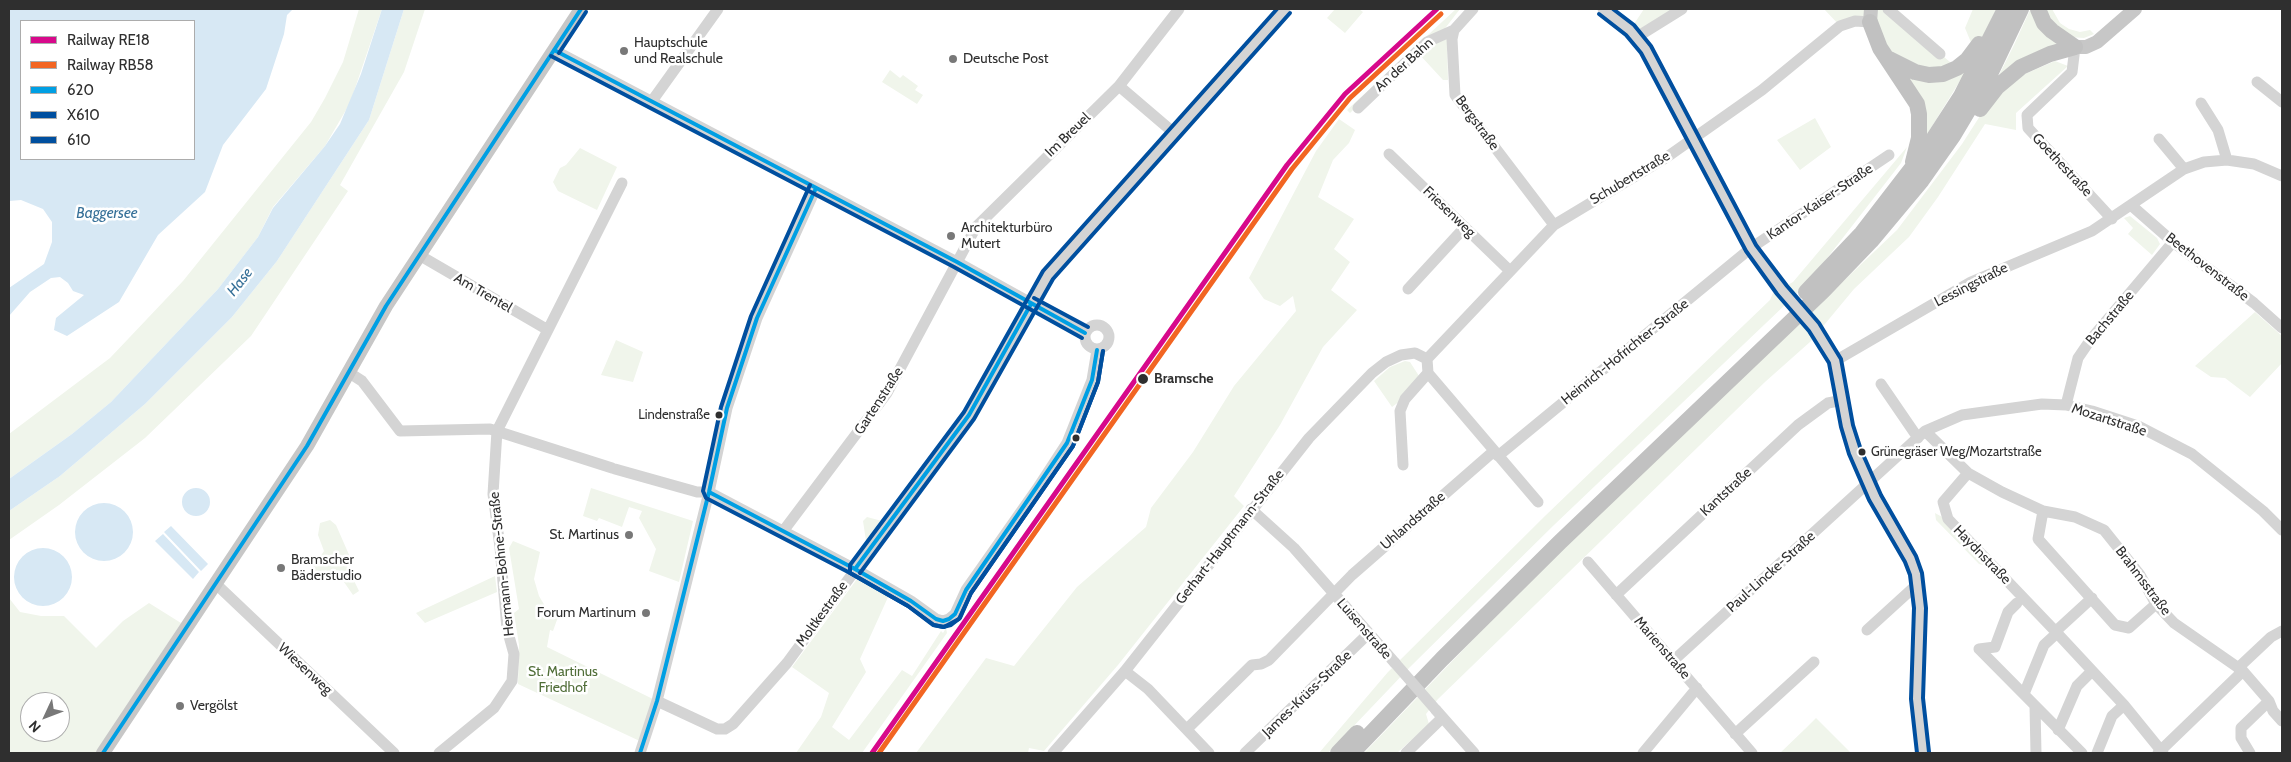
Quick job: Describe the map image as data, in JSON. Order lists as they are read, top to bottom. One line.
{"streets":{"street":["An der Bahn","Bergstraße","Im Breuel","Goethestraße","Schubertstraße","Kantor-Kaiser-Straße","Friesenweg","Beethovenstraße","Lessingstraße","Am Trentel","Bachstraße","Heinrich-Hofrichter-Straße","Gartenstraße","Mozartstraße","Kantstraße","Uhlandstraße","Gerhart-Hauptmann-Straße","Haydnstraße","Hermann-Bohne-Straße","Paul-Lincke-Straße","Brahmsstraße","Moltkestraße","Luisenstraße","Marienstraße","Wiesenweg","James-Krüss-Straße"]},"crossings":[["An der Bahn","Bergstraße"],["Bergstraße","Schubertstraße"],["Im Breuel","Gartenstraße"],["Goethestraße","Lessingstraße"],["Schubertstraße","Friesenweg"],["Schubertstraße","Gerhart-Hauptmann-Straße"],["Kantor-Kaiser-Straße","Heinrich-Hofrichter-Straße"],["Beethovenstraße","Lessingstraße"],["Beethovenstraße","Bachstraße"],["Am Trentel","Hermann-Bohne-Straße"],["Bachstraße","Mozartstraße"],["Heinrich-Hofrichter-Straße","Uhlandstraße"],["Mozartstraße","Paul-Lincke-Straße"],["Mozartstraße","Brahmsstraße"],["Kantstraße","Marienstraße"],["Uhlandstraße","Luisenstraße"],["Gerhart-Hauptmann-Straße","Luisenstraße"],["Haydnstraße","Brahmsstraße"],["Paul-Lincke-Straße","Marienstraße"],["Luisenstraße","James-Krüss-Straße"]],"water":["Baggersee","Hase"],"parks":["St. Martinus Friedhof"],"places":["Hauptschule und Realschule","Deutsche Post","Architekturbüro Mutert","Bramsche","Lindenstraße","Grünegräser Weg/Mozartstraße","St. Martinus","Bramscher Bäderstudio","Forum Martinum","Vergölst"],"lines":["rail line RE18","transit line 620","transit line 610","transit line X610","rail line RB58"],"legend":["Railway RE18","Railway RB58","620","X610","610"],"north":"bottom left"}
